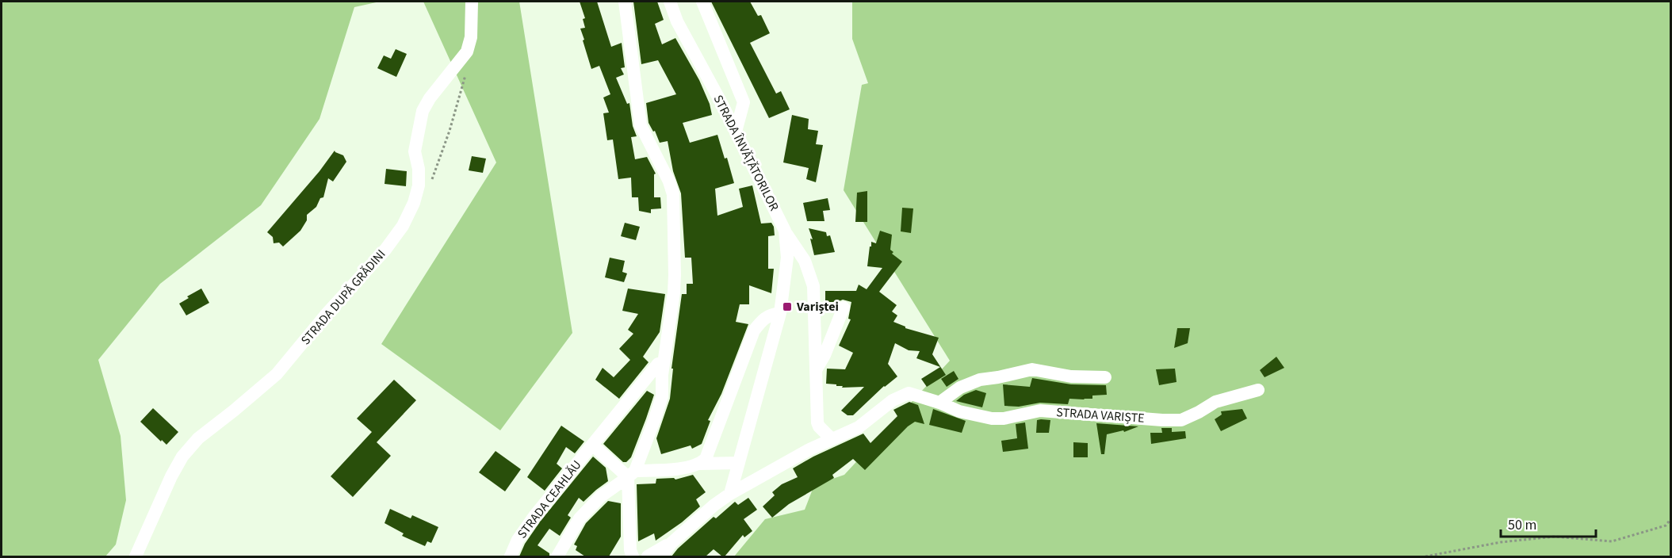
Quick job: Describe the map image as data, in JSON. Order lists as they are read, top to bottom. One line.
{"streets":{"street":["STRADA ÎNVĂȚĂTORILOR","STRADA DUPĂ GRĂDINI","STRADA VARIȘTE","STRADA CEAHLĂU"]},"crossings":[["STRADA ÎNVĂȚĂTORILOR","STRADA VARIȘTE"]],"places":{"transit":["Variștei"]},"scale_bar":"50 m"}
